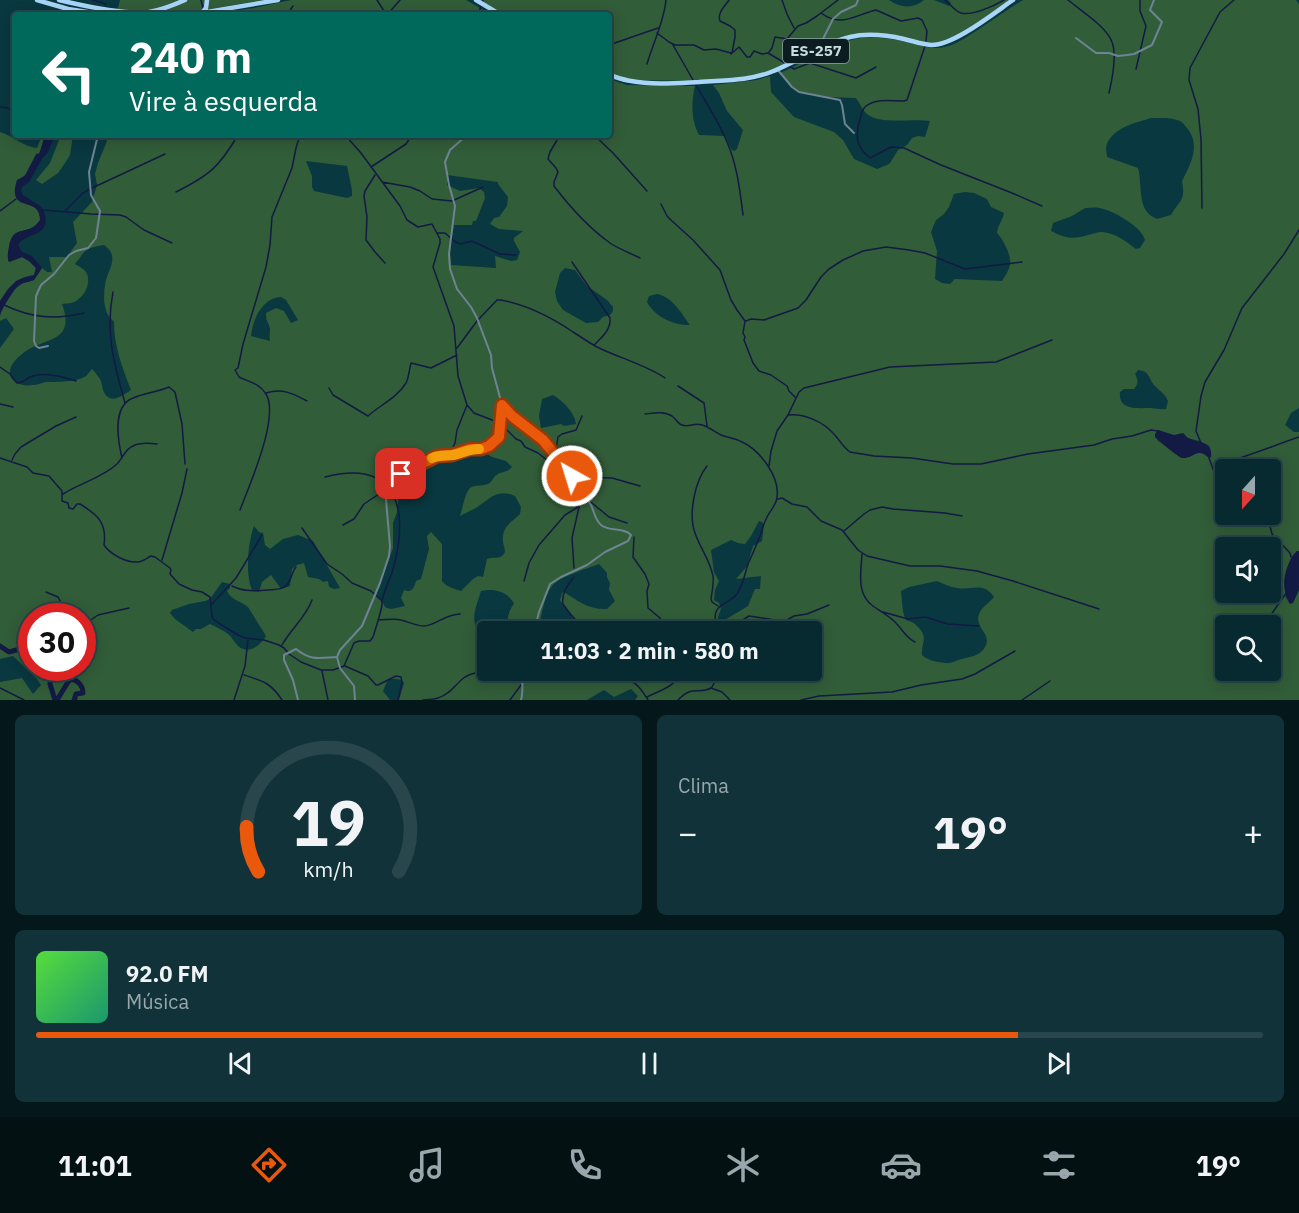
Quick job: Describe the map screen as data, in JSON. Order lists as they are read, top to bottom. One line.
{"streets":{"main road":["ES-257"]},"north":"bottom","page":{"turn":["240 m","Vire à esquerda"],"limit":"30","trip":"11:03 · 2 min · 580 m","tile":"Clima","heat":["−","19°","+"],"song":["92.0 FM","Música"],"tabs":["11:01","19°"],"gauge":["19","km/h"]}}
